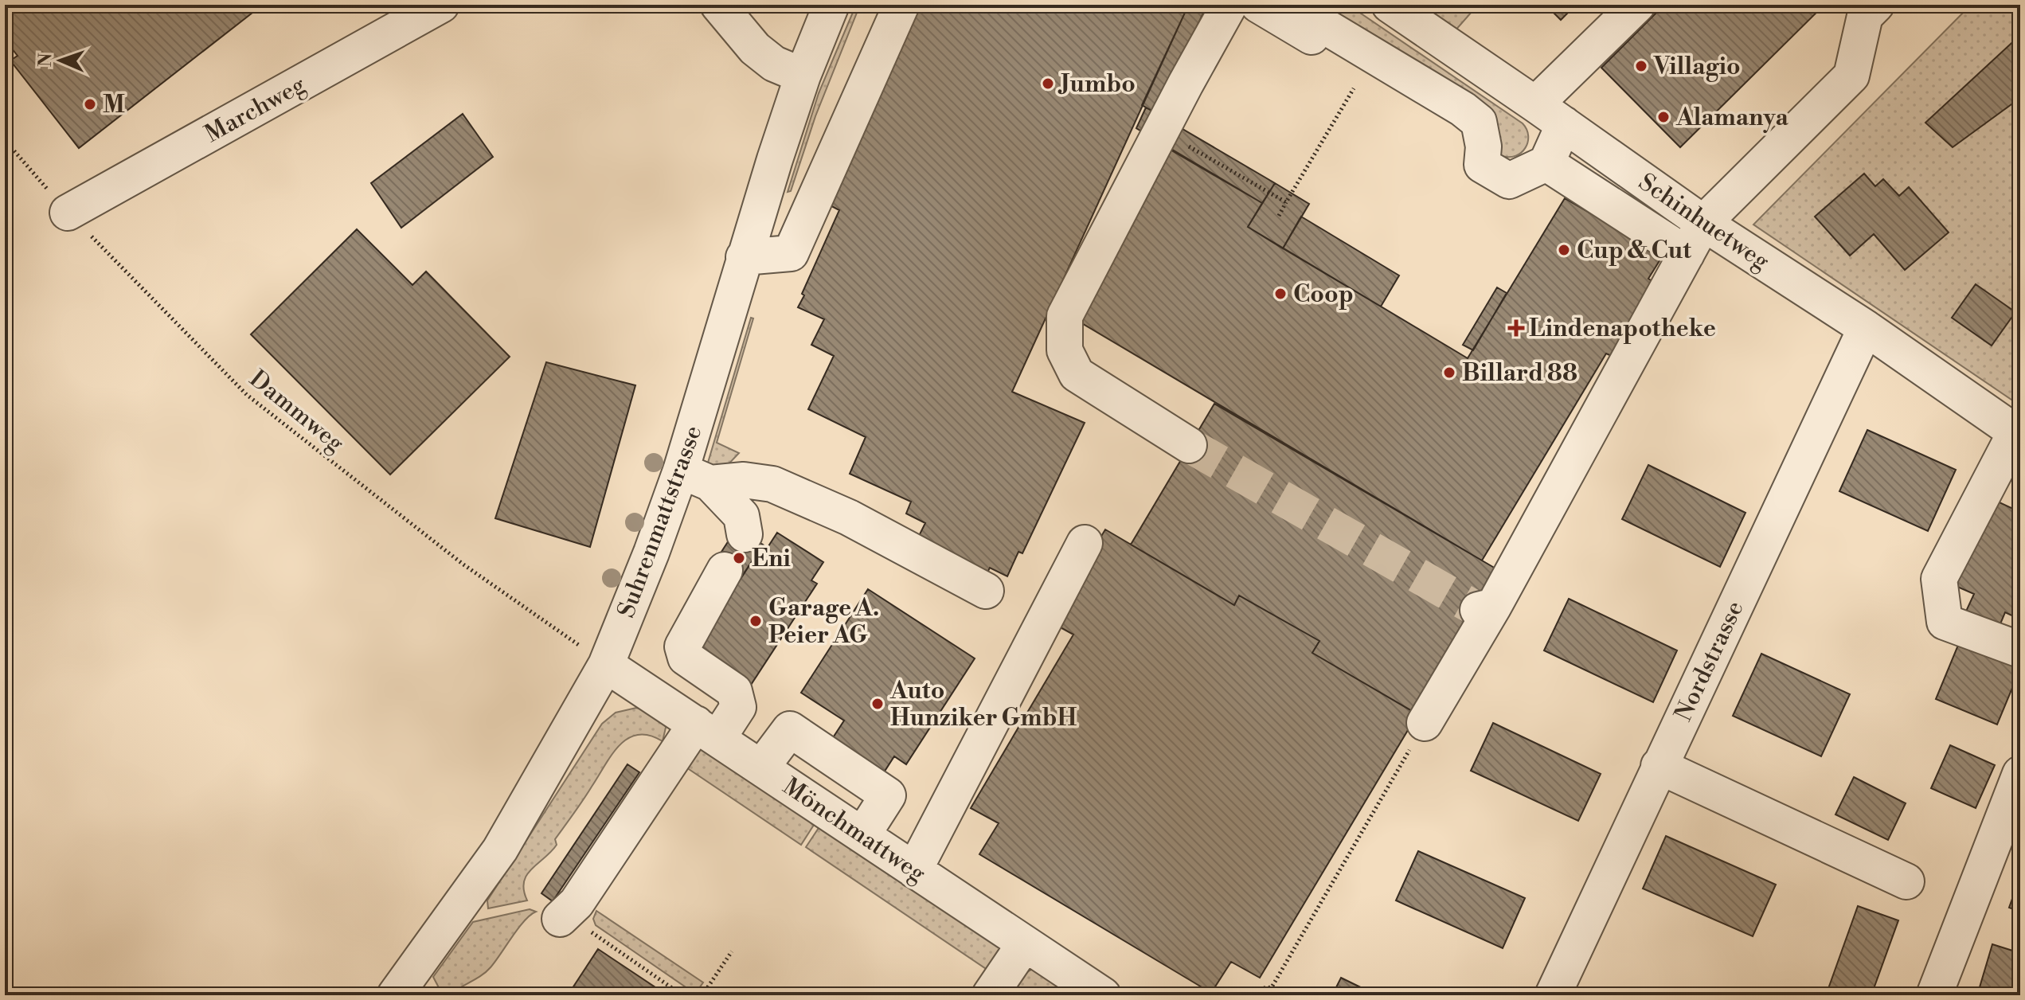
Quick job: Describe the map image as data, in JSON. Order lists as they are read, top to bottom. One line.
{"streets":{"street":["Marchweg","Schinhuetweg","Suhrenmattstrasse","Nordstrasse","Mönchmattweg"],"path":["Dammweg"]},"crossings":[["Marchweg","Dammweg"],["Schinhuetweg","Nordstrasse"],["Dammweg","Suhrenmattstrasse"],["Dammweg","Mönchmattweg"],["Suhrenmattstrasse","Mönchmattweg"]],"places":{"other":["Villagio","Jumbo","M","Alamanya","Cup & Cut","Coop","Billard 88","Eni","Garage A. Peier AG","Auto Hunziker GmbH"],"health":["Lindenapotheke"]},"north":"left"}
